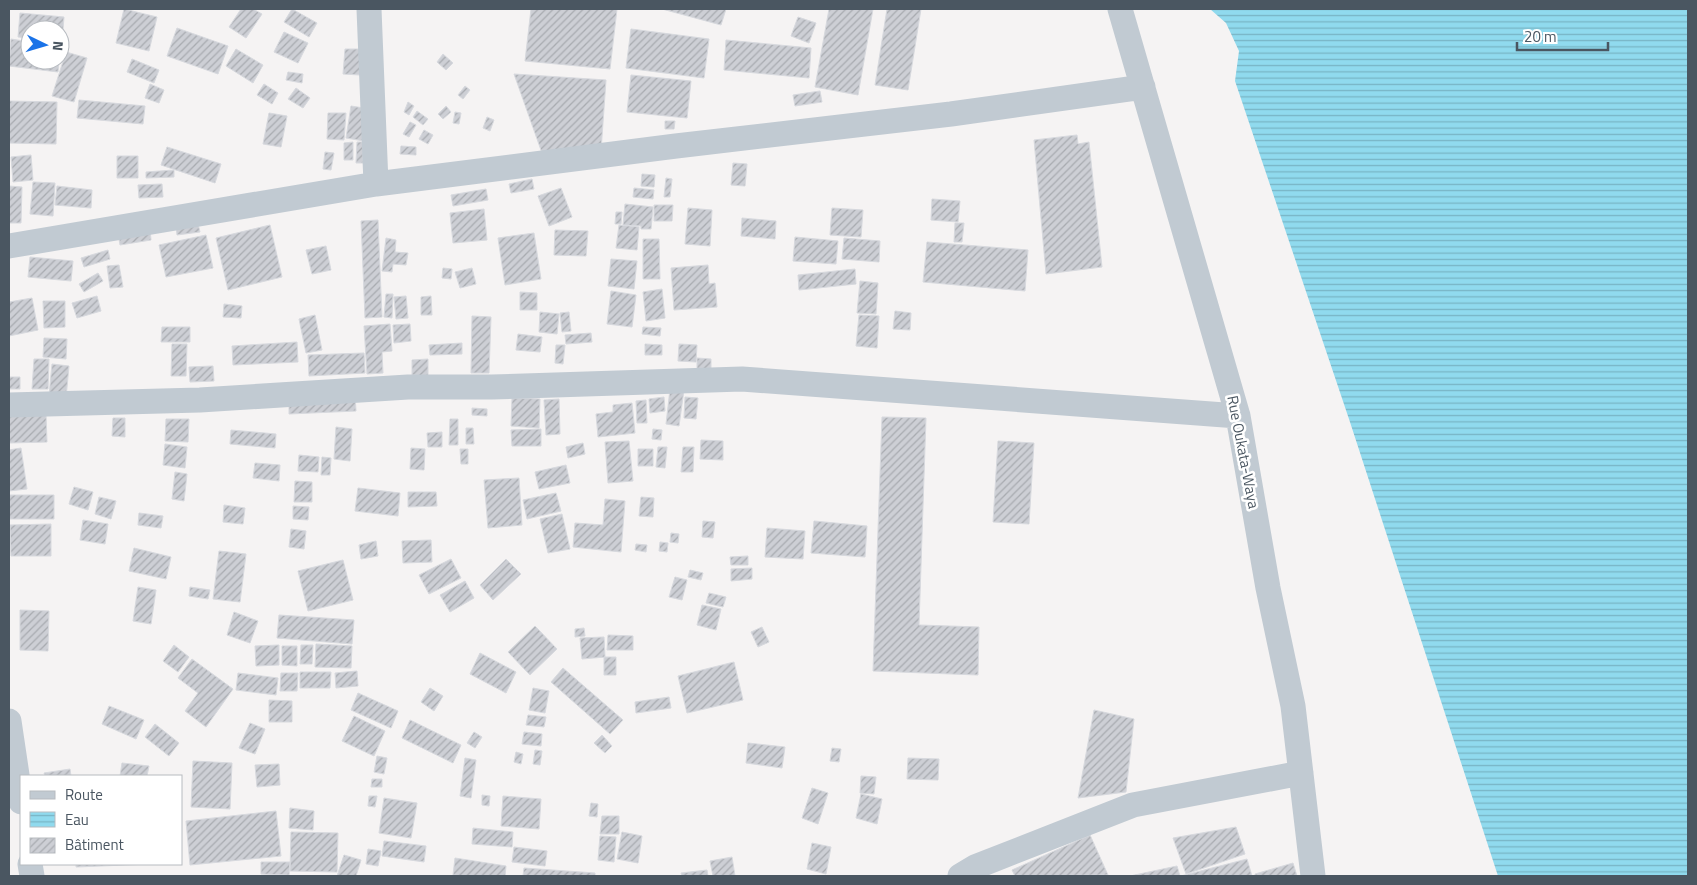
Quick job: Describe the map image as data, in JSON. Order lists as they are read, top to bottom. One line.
{"streets":{"street":["Rue Oukata-Waya"]},"legend":["Route","Eau","Bâtiment"],"scale_bar":"20 m","north":"right"}
